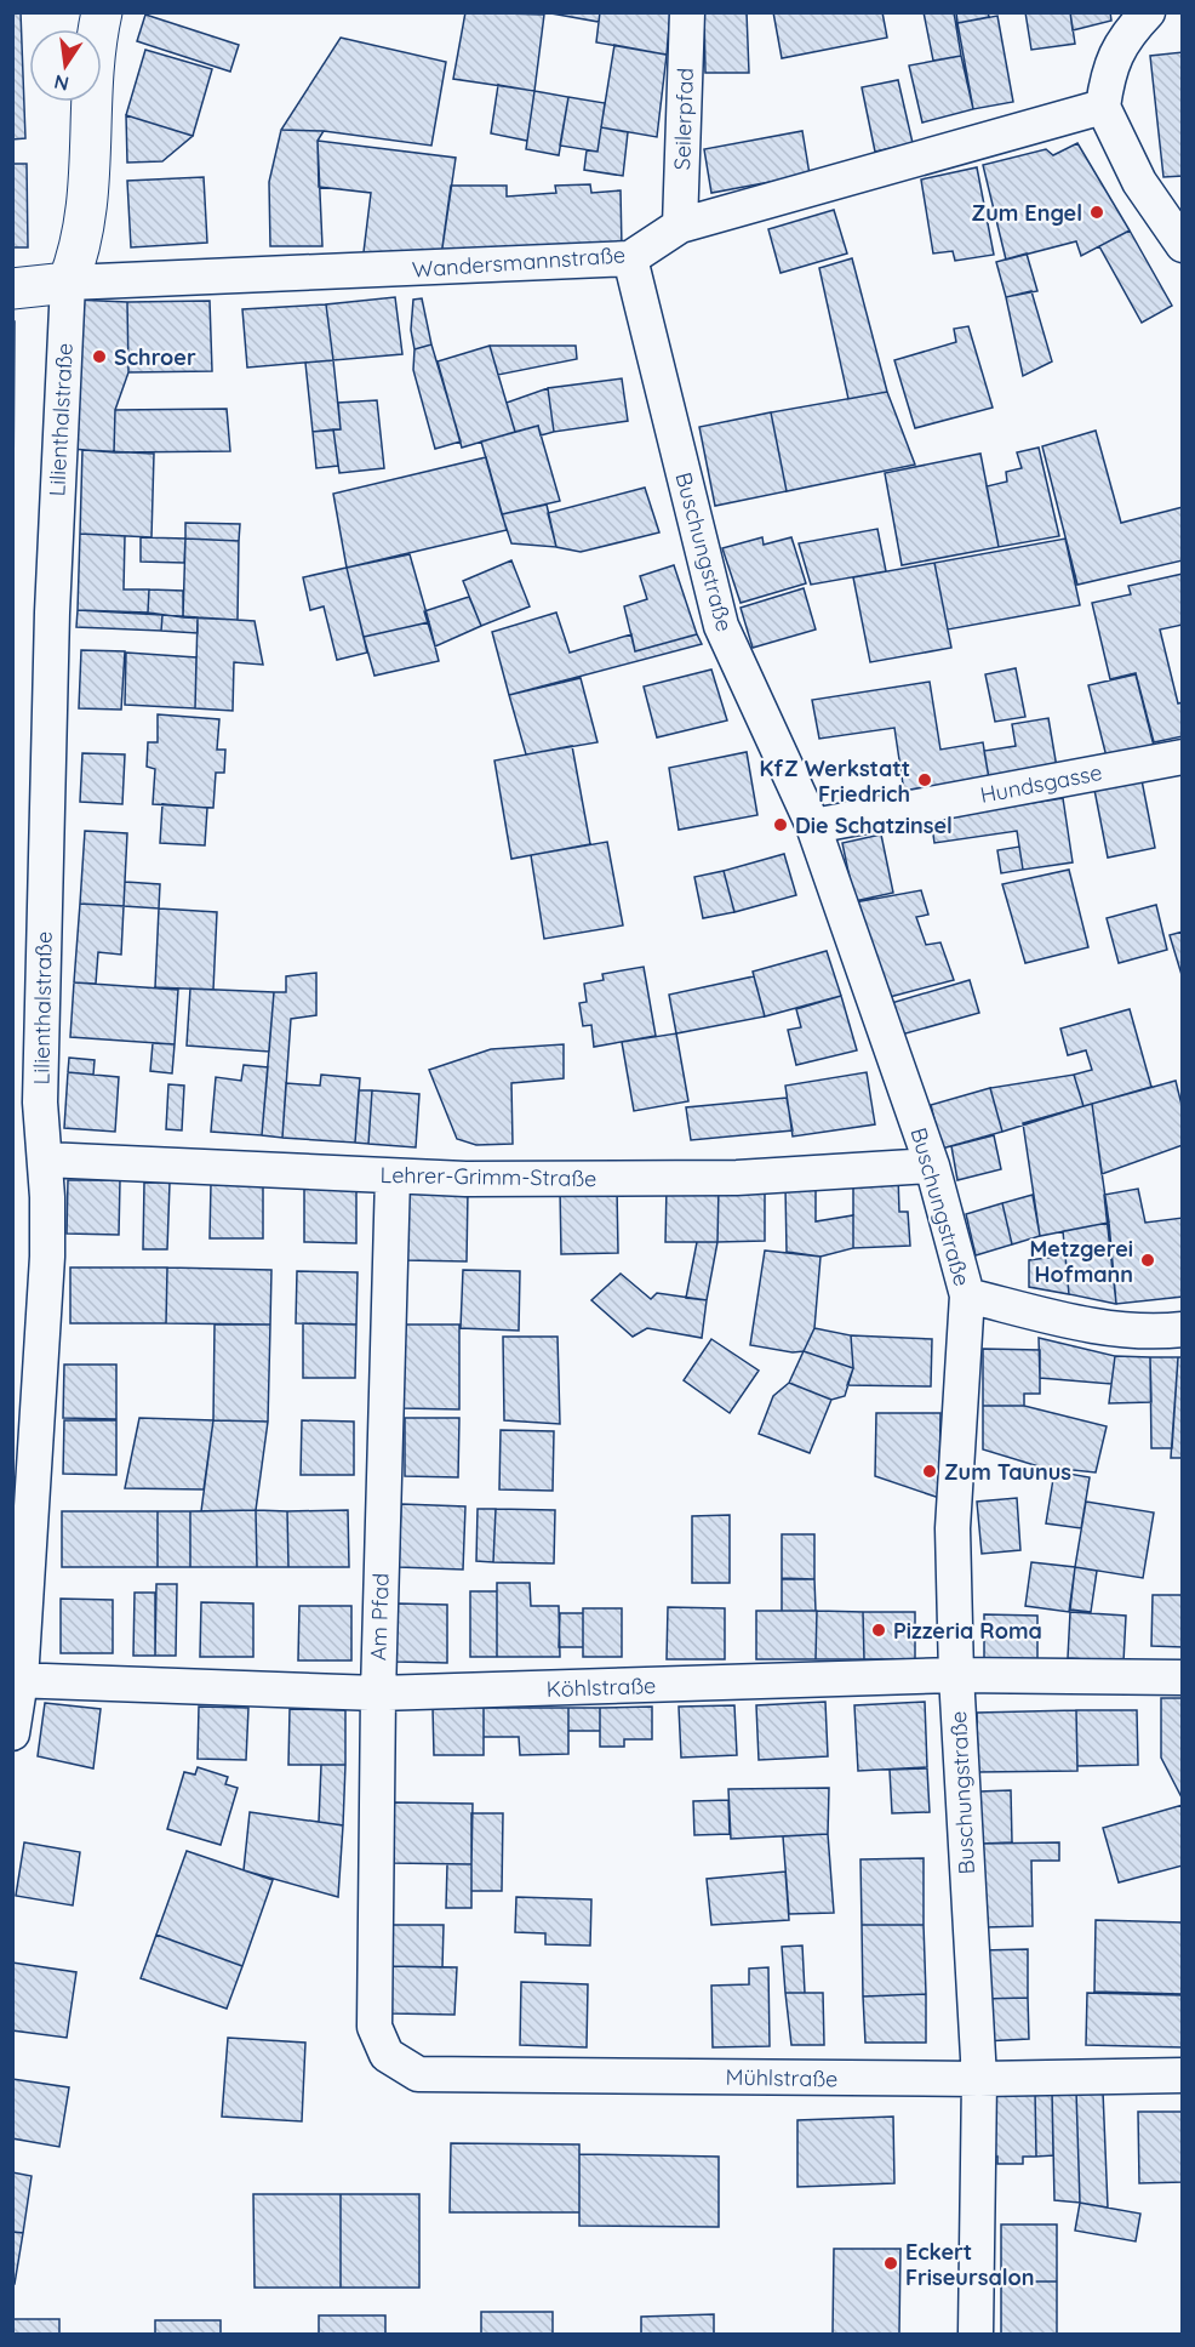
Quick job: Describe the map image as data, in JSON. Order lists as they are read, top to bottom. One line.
{"streets":{"street":["Seilerpfad","Wandersmannstraße","Lilienthalstraße","Buschungstraße","Hundsgasse","Lehrer-Grimm-Straße","Am Pfad","Köhlstraße","Mühlstraße"]},"crossings":[["Seilerpfad","Wandersmannstraße"],["Wandersmannstraße","Lilienthalstraße"],["Wandersmannstraße","Buschungstraße"],["Lilienthalstraße","Lehrer-Grimm-Straße"],["Lilienthalstraße","Köhlstraße"],["Buschungstraße","Hundsgasse"],["Buschungstraße","Lehrer-Grimm-Straße"],["Buschungstraße","Köhlstraße"],["Buschungstraße","Mühlstraße"],["Lehrer-Grimm-Straße","Am Pfad"],["Am Pfad","Köhlstraße"],["Am Pfad","Mühlstraße"]],"places":["Zum Engel","Schroer","KfZ Werkstatt Friedrich","Die Schatzinsel","Metzgerei Hofmann","Zum Taunus","Pizzeria Roma","Eckert Friseursalon"],"north":"bottom"}
